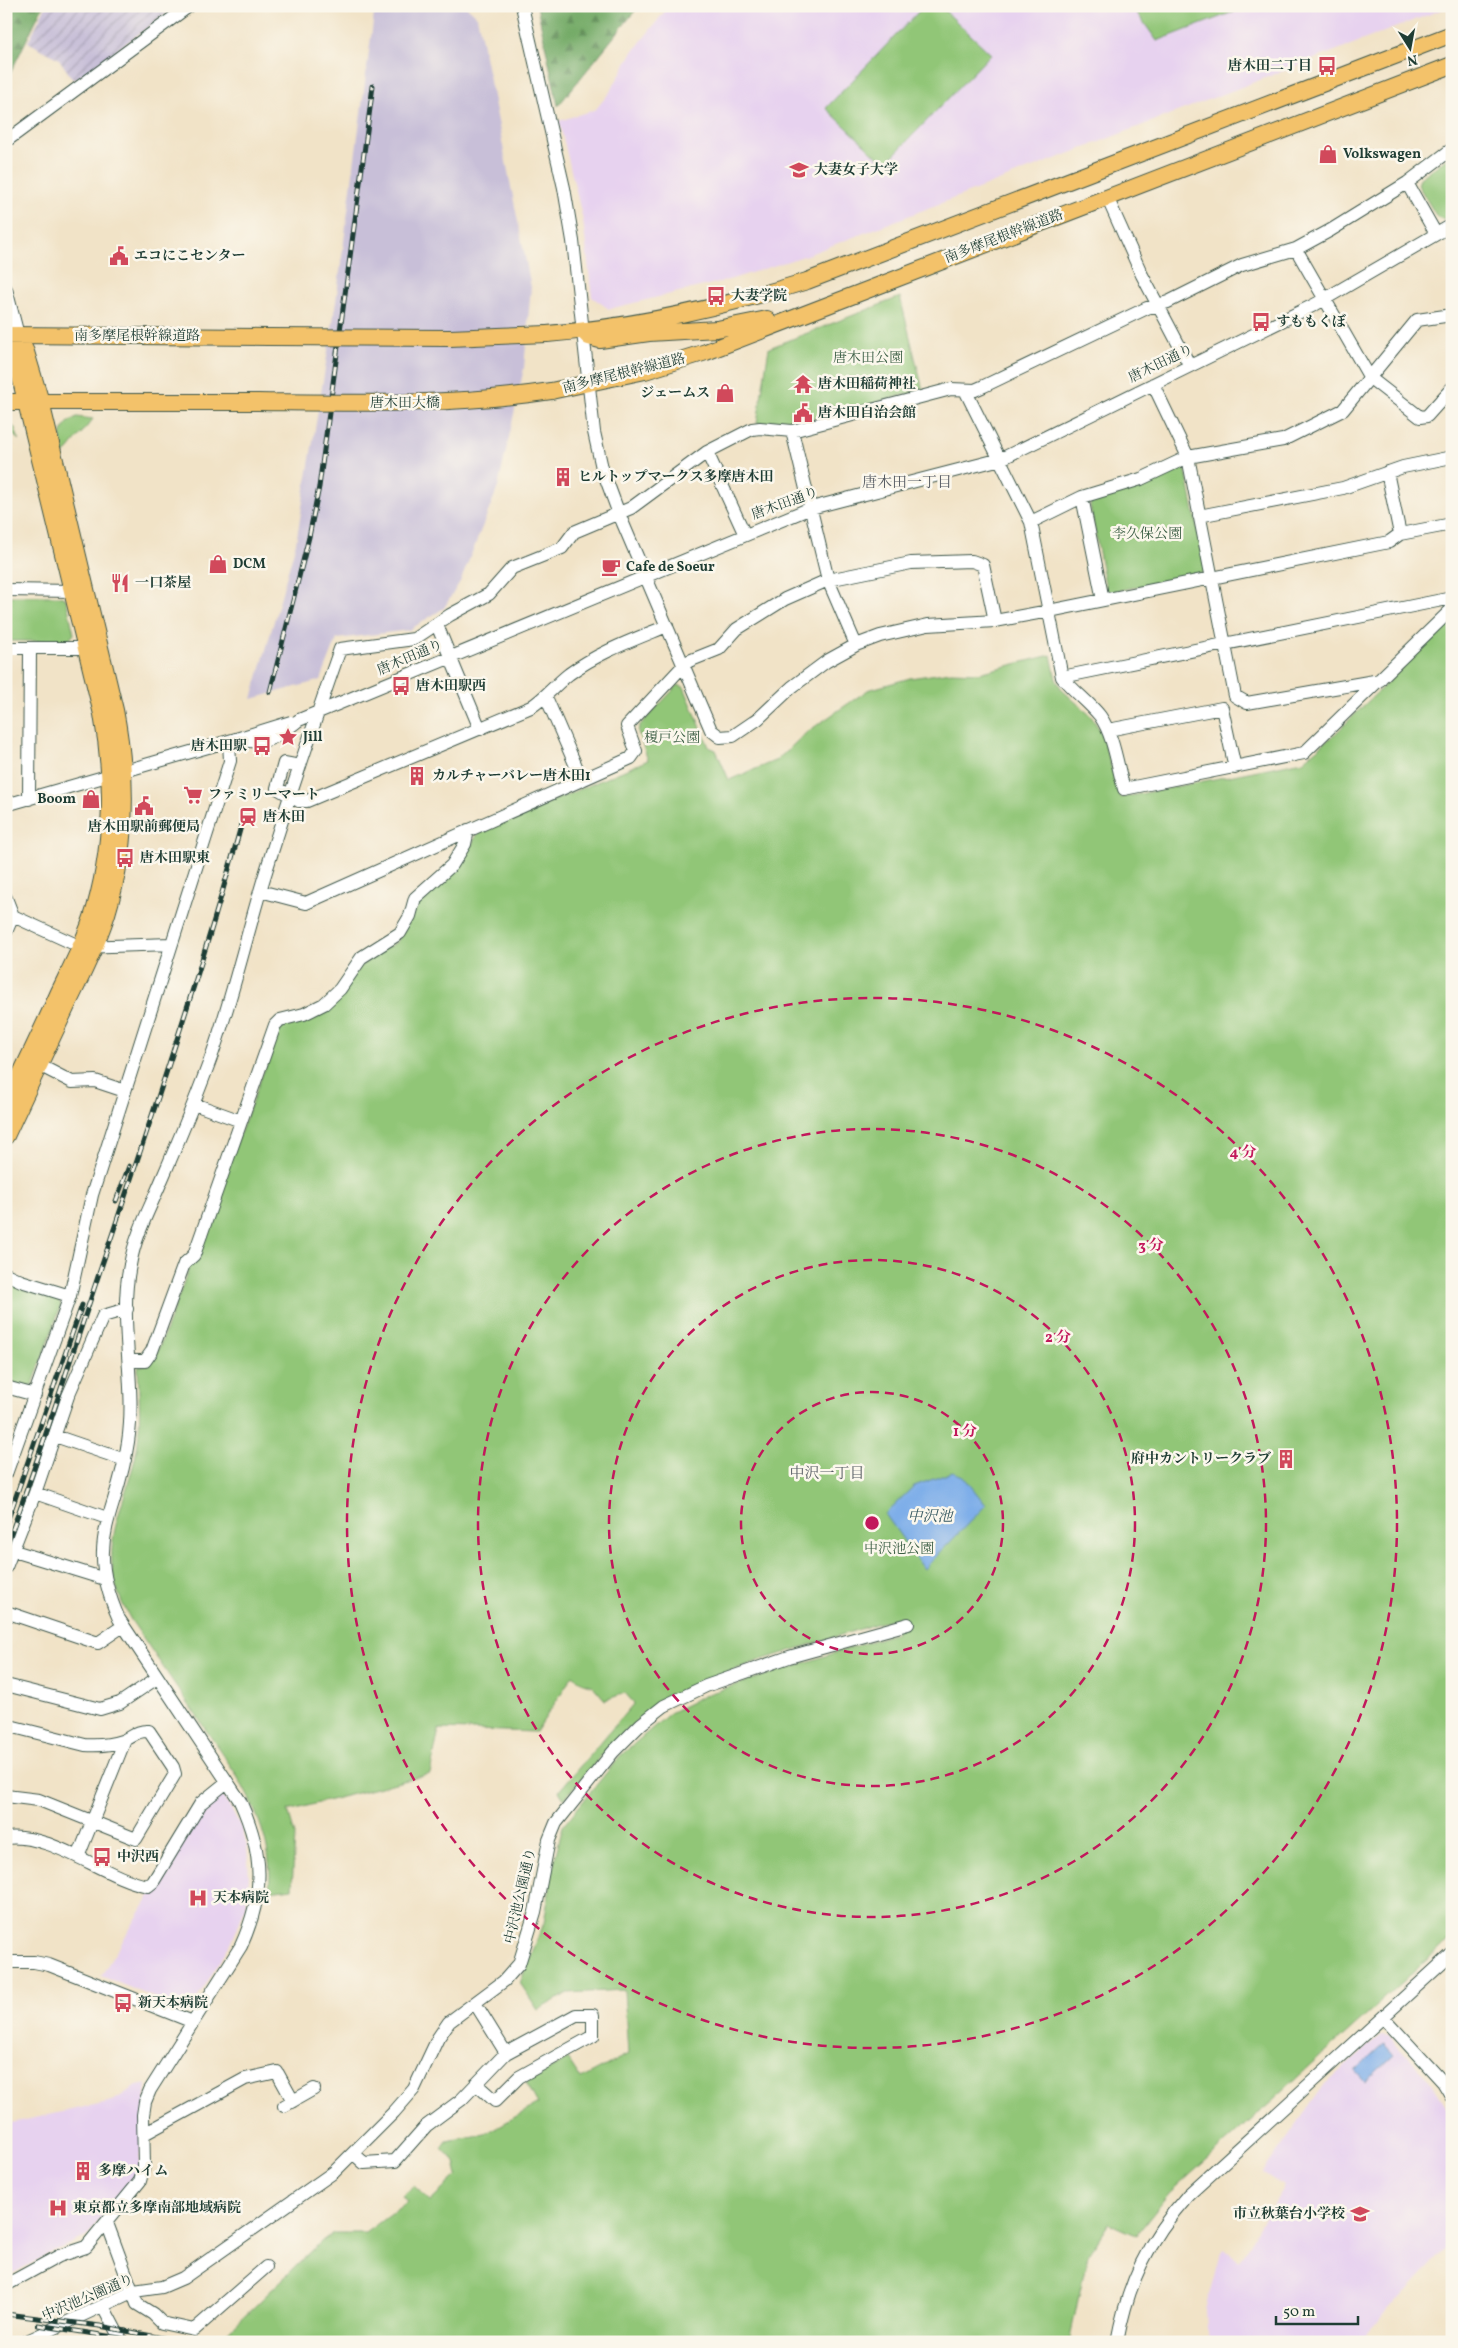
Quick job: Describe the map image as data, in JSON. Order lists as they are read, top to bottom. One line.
{"streets":{"main road":["南多摩尾根幹線道路","唐木田大橋"],"street":["唐木田通り","中沢池公園通り"]},"crossings":[["南多摩尾根幹線道路","唐木田大橋"]],"districts":["唐木田一丁目","中沢一丁目"],"water":["中沢池"],"parks":["唐木田公園","李久保公園","榎戸公園","中沢池公園"],"places":{"bus stop":["唐木田二丁目","大妻学院","すももくぼ","唐木田駅西","唐木田駅","唐木田駅東","中沢西","新天本病院"],"shop":["Volkswagen","ジェームス","DCM","Boom"],"school or university":["大妻女子大学","市立秋葉台小学校"],"public building":["エコにこセンター","唐木田自治会館","唐木田駅前郵便局"],"temple":["唐木田稲荷神社"],"building":["ヒルトップマークス多摩唐木田","カルチャーバレー唐木田1","府中カントリークラブ","多摩ハイム"],"cafe":["Cafe de Soeur"],"restaurant":["一口茶屋"],"place":["Jill"],"supermarket":["ファミリーマート"],"station":["唐木田"],"hospital":["天本病院","東京都立多摩南部地域病院"]},"scale_bar":"50 m","north":"bottom","rings":["4 分","3 分","2 分","1 分"]}
